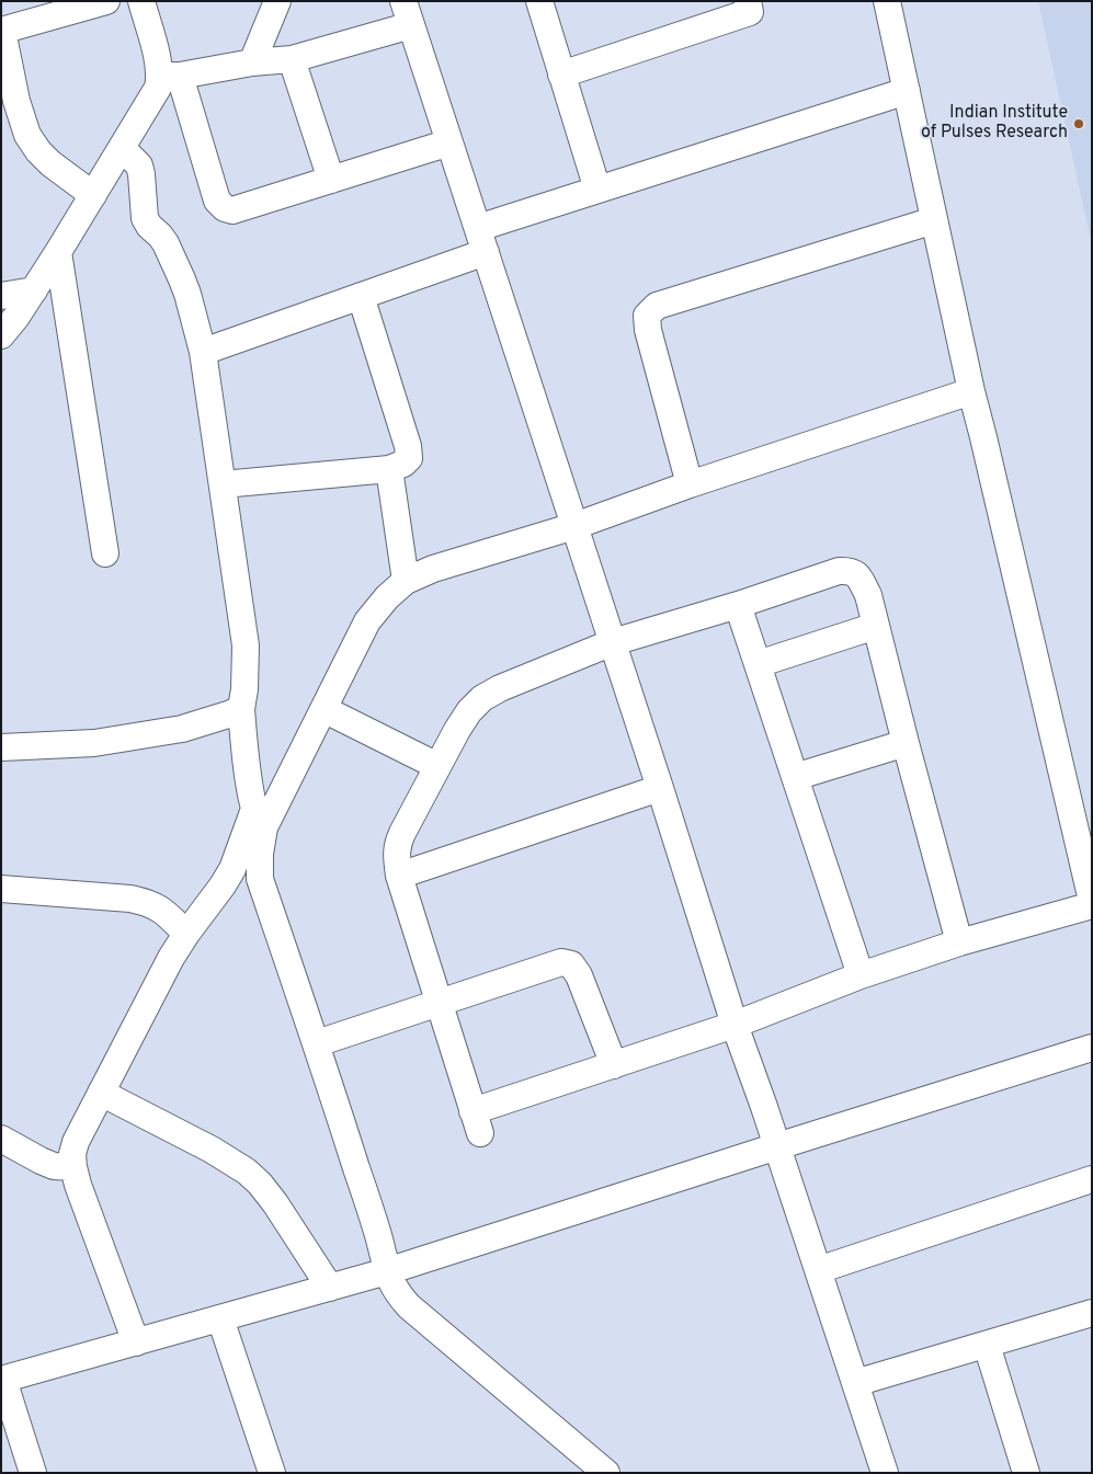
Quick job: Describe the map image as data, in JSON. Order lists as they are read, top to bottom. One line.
{"places":["Indian Institute of Pulses Research"]}
